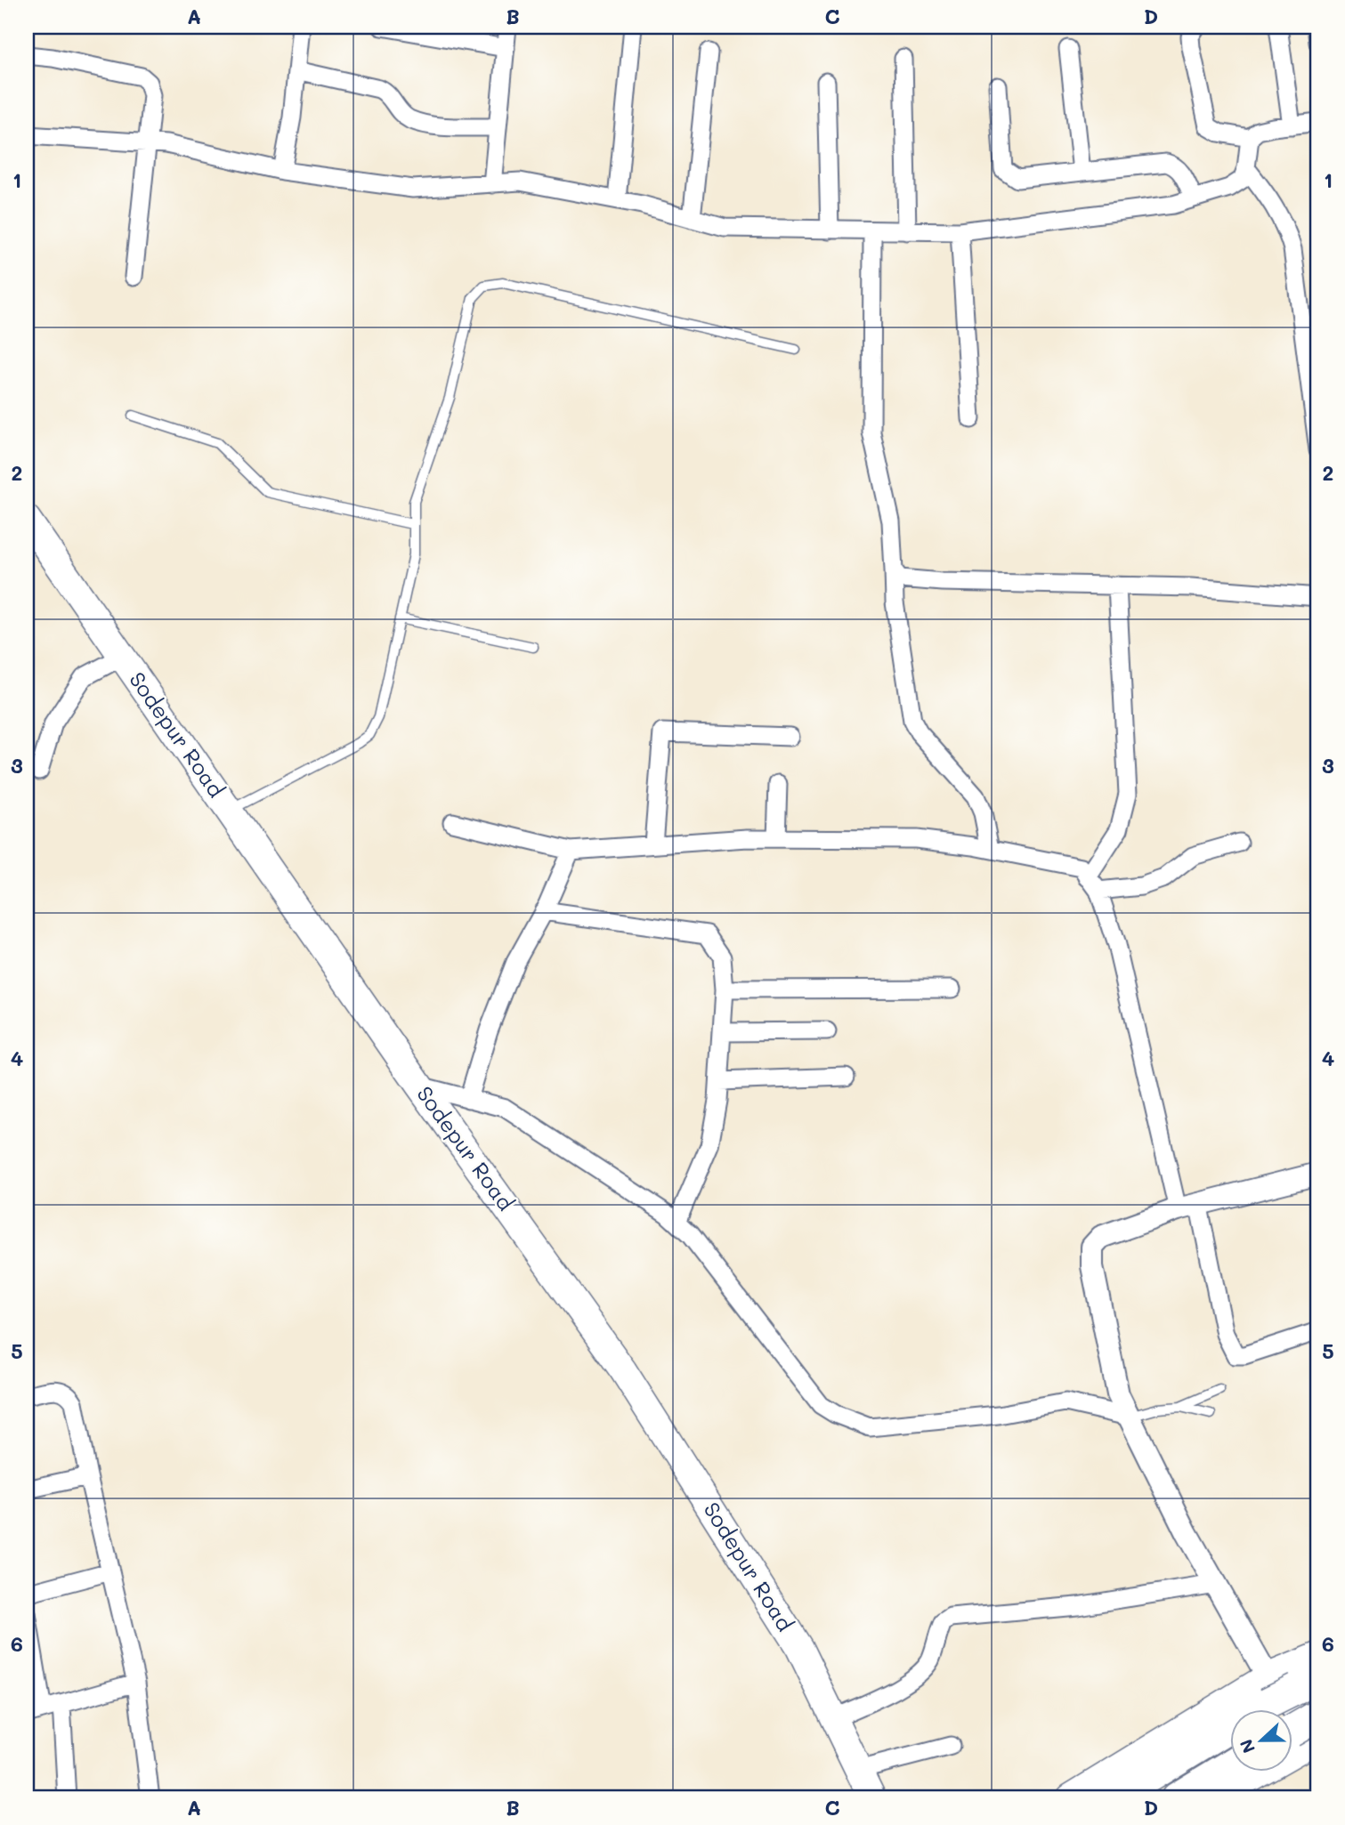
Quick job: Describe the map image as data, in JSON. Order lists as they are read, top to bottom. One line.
{"streets":{"main road":["Sodepur Road"]},"north":"left","grid":{"columns":["A","B","C","D"],"rows":["1","2","3","4","5","6"]}}
